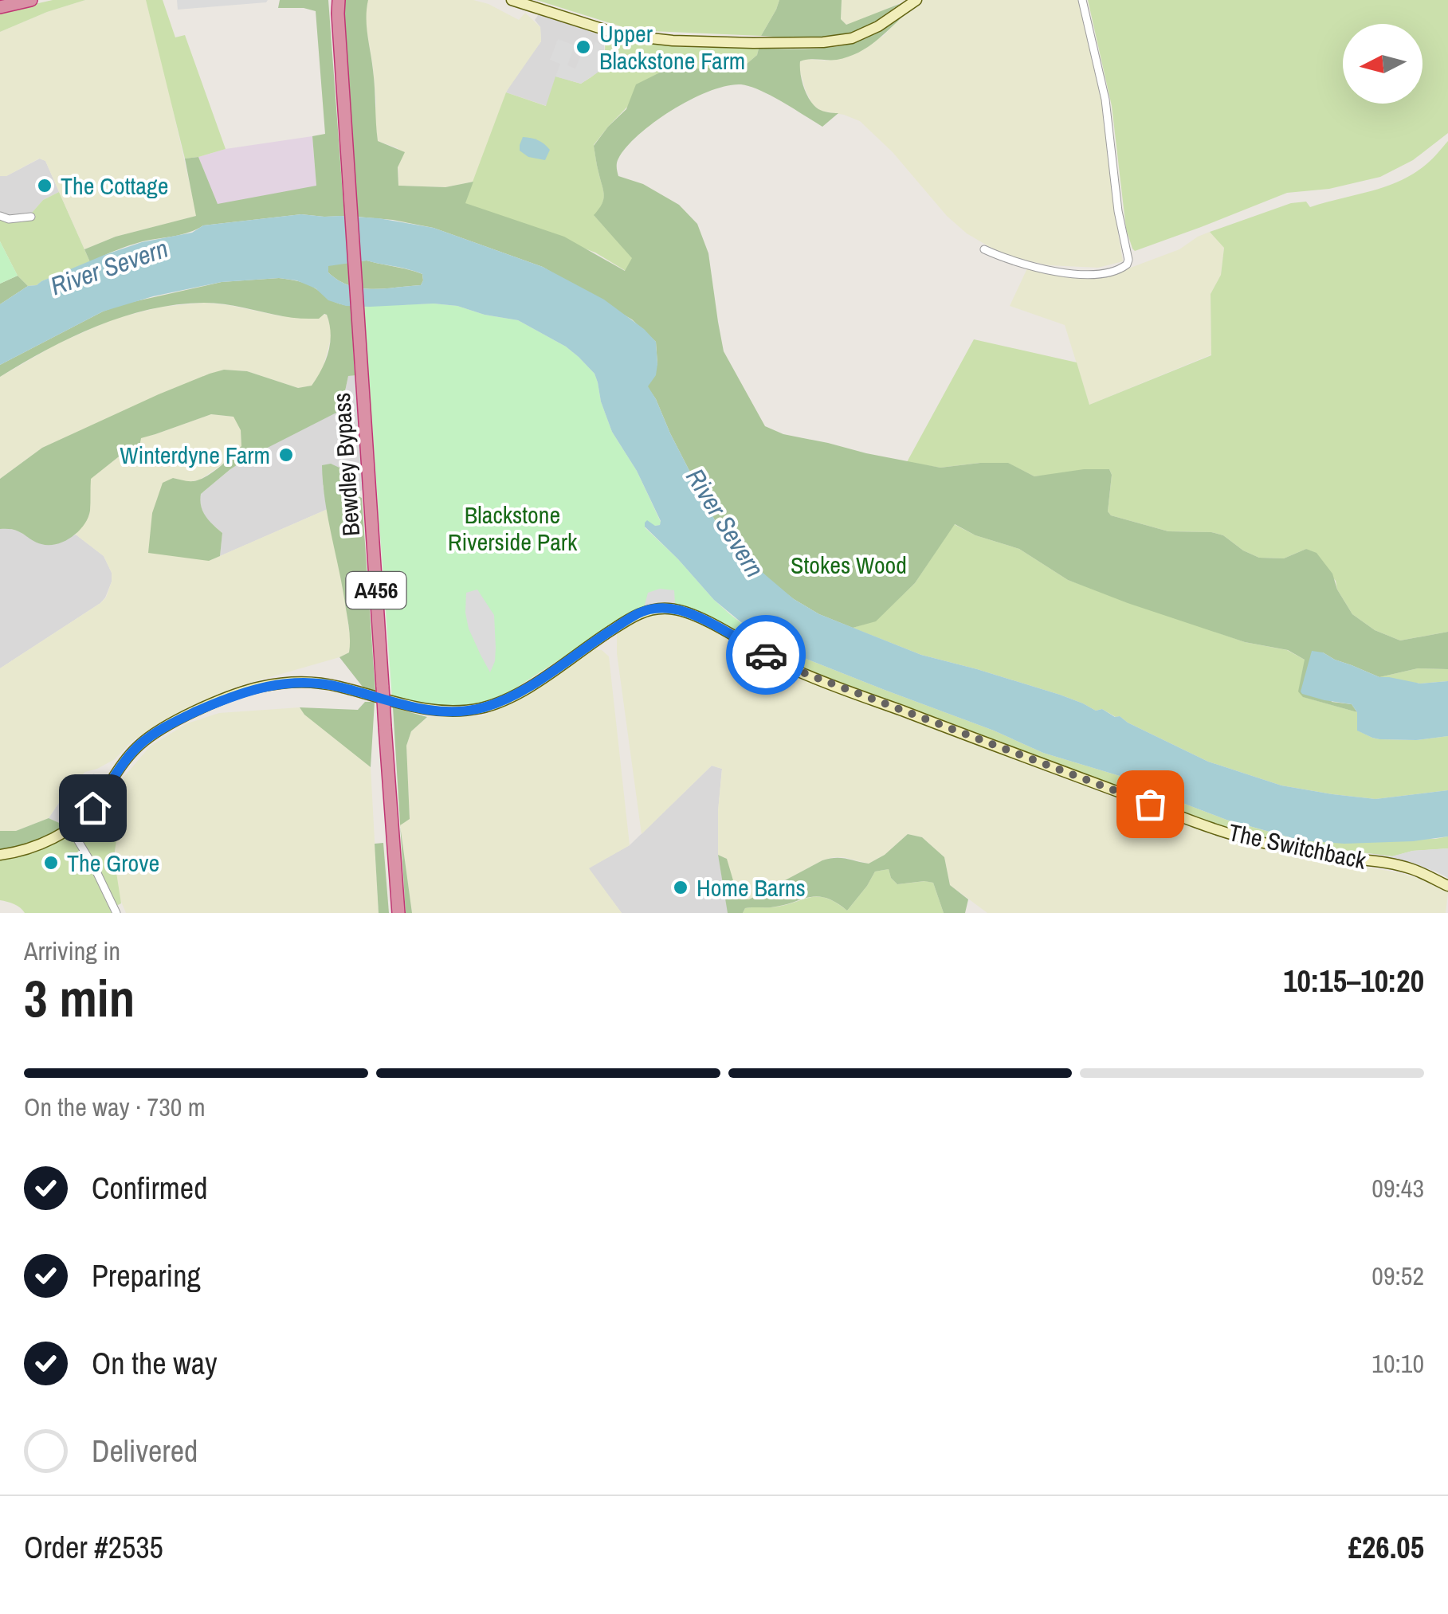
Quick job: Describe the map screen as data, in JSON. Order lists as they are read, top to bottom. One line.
{"streets":{"highway":["Bewdley Bypass","A456"],"main road":["The Switchback"]},"water":["River Severn"],"parks":["Blackstone Riverside Park","Stokes Wood"],"places":["Upper Blackstone Farm","The Cottage","Winterdyne Farm","The Grove","Home Barns"],"north":"left","page":{"heading":["3 min","Arriving in","10:15–10:20"],"panel":["Order #2535","£26.05"],"bar":"On the way · 730 m","list":[["Confirmed","09:43"],["Preparing","09:52"],["On the way","10:10"],"Delivered"]}}
